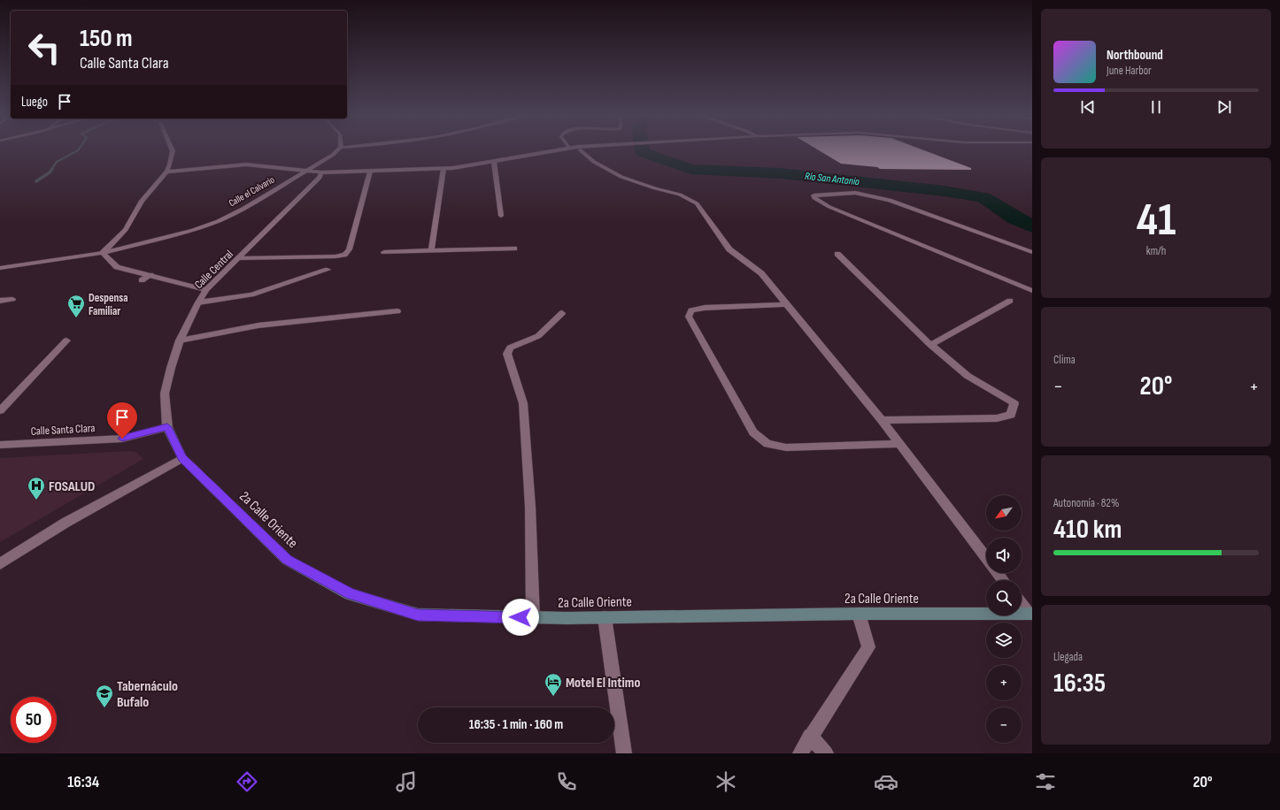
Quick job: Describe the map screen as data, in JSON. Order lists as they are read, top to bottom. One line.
{"streets":{"main road":["2a Calle Oriente"],"street":["Calle el Calvario","Calle Central","Calle Santa Clara"]},"crossings":[["Calle Central","Calle Santa Clara"],["Calle Central","2a Calle Oriente"],["Calle Santa Clara","2a Calle Oriente"]],"water":["Río San Antonio"],"places":{"supermarket":["Despensa Familiar"],"hospital":["FOSALUD"],"hotel":["Motel El Intimo"],"school or university":["Tabernáculo Bufalo"]},"north":"bottom left","page":{"turn":["150 m","Calle Santa Clara"],"song":["Northbound","June Harbor"],"then":"Luego","tile":[["41","km/h"],"Clima",["Autonomía · 82%","410 km"],["Llegada","16:35"]],"heat":["−","20°","+"],"map_buttons":["+","−"],"limit":"50","trip":"16:35 · 1 min · 160 m","tabs":["16:34","20°"]}}
